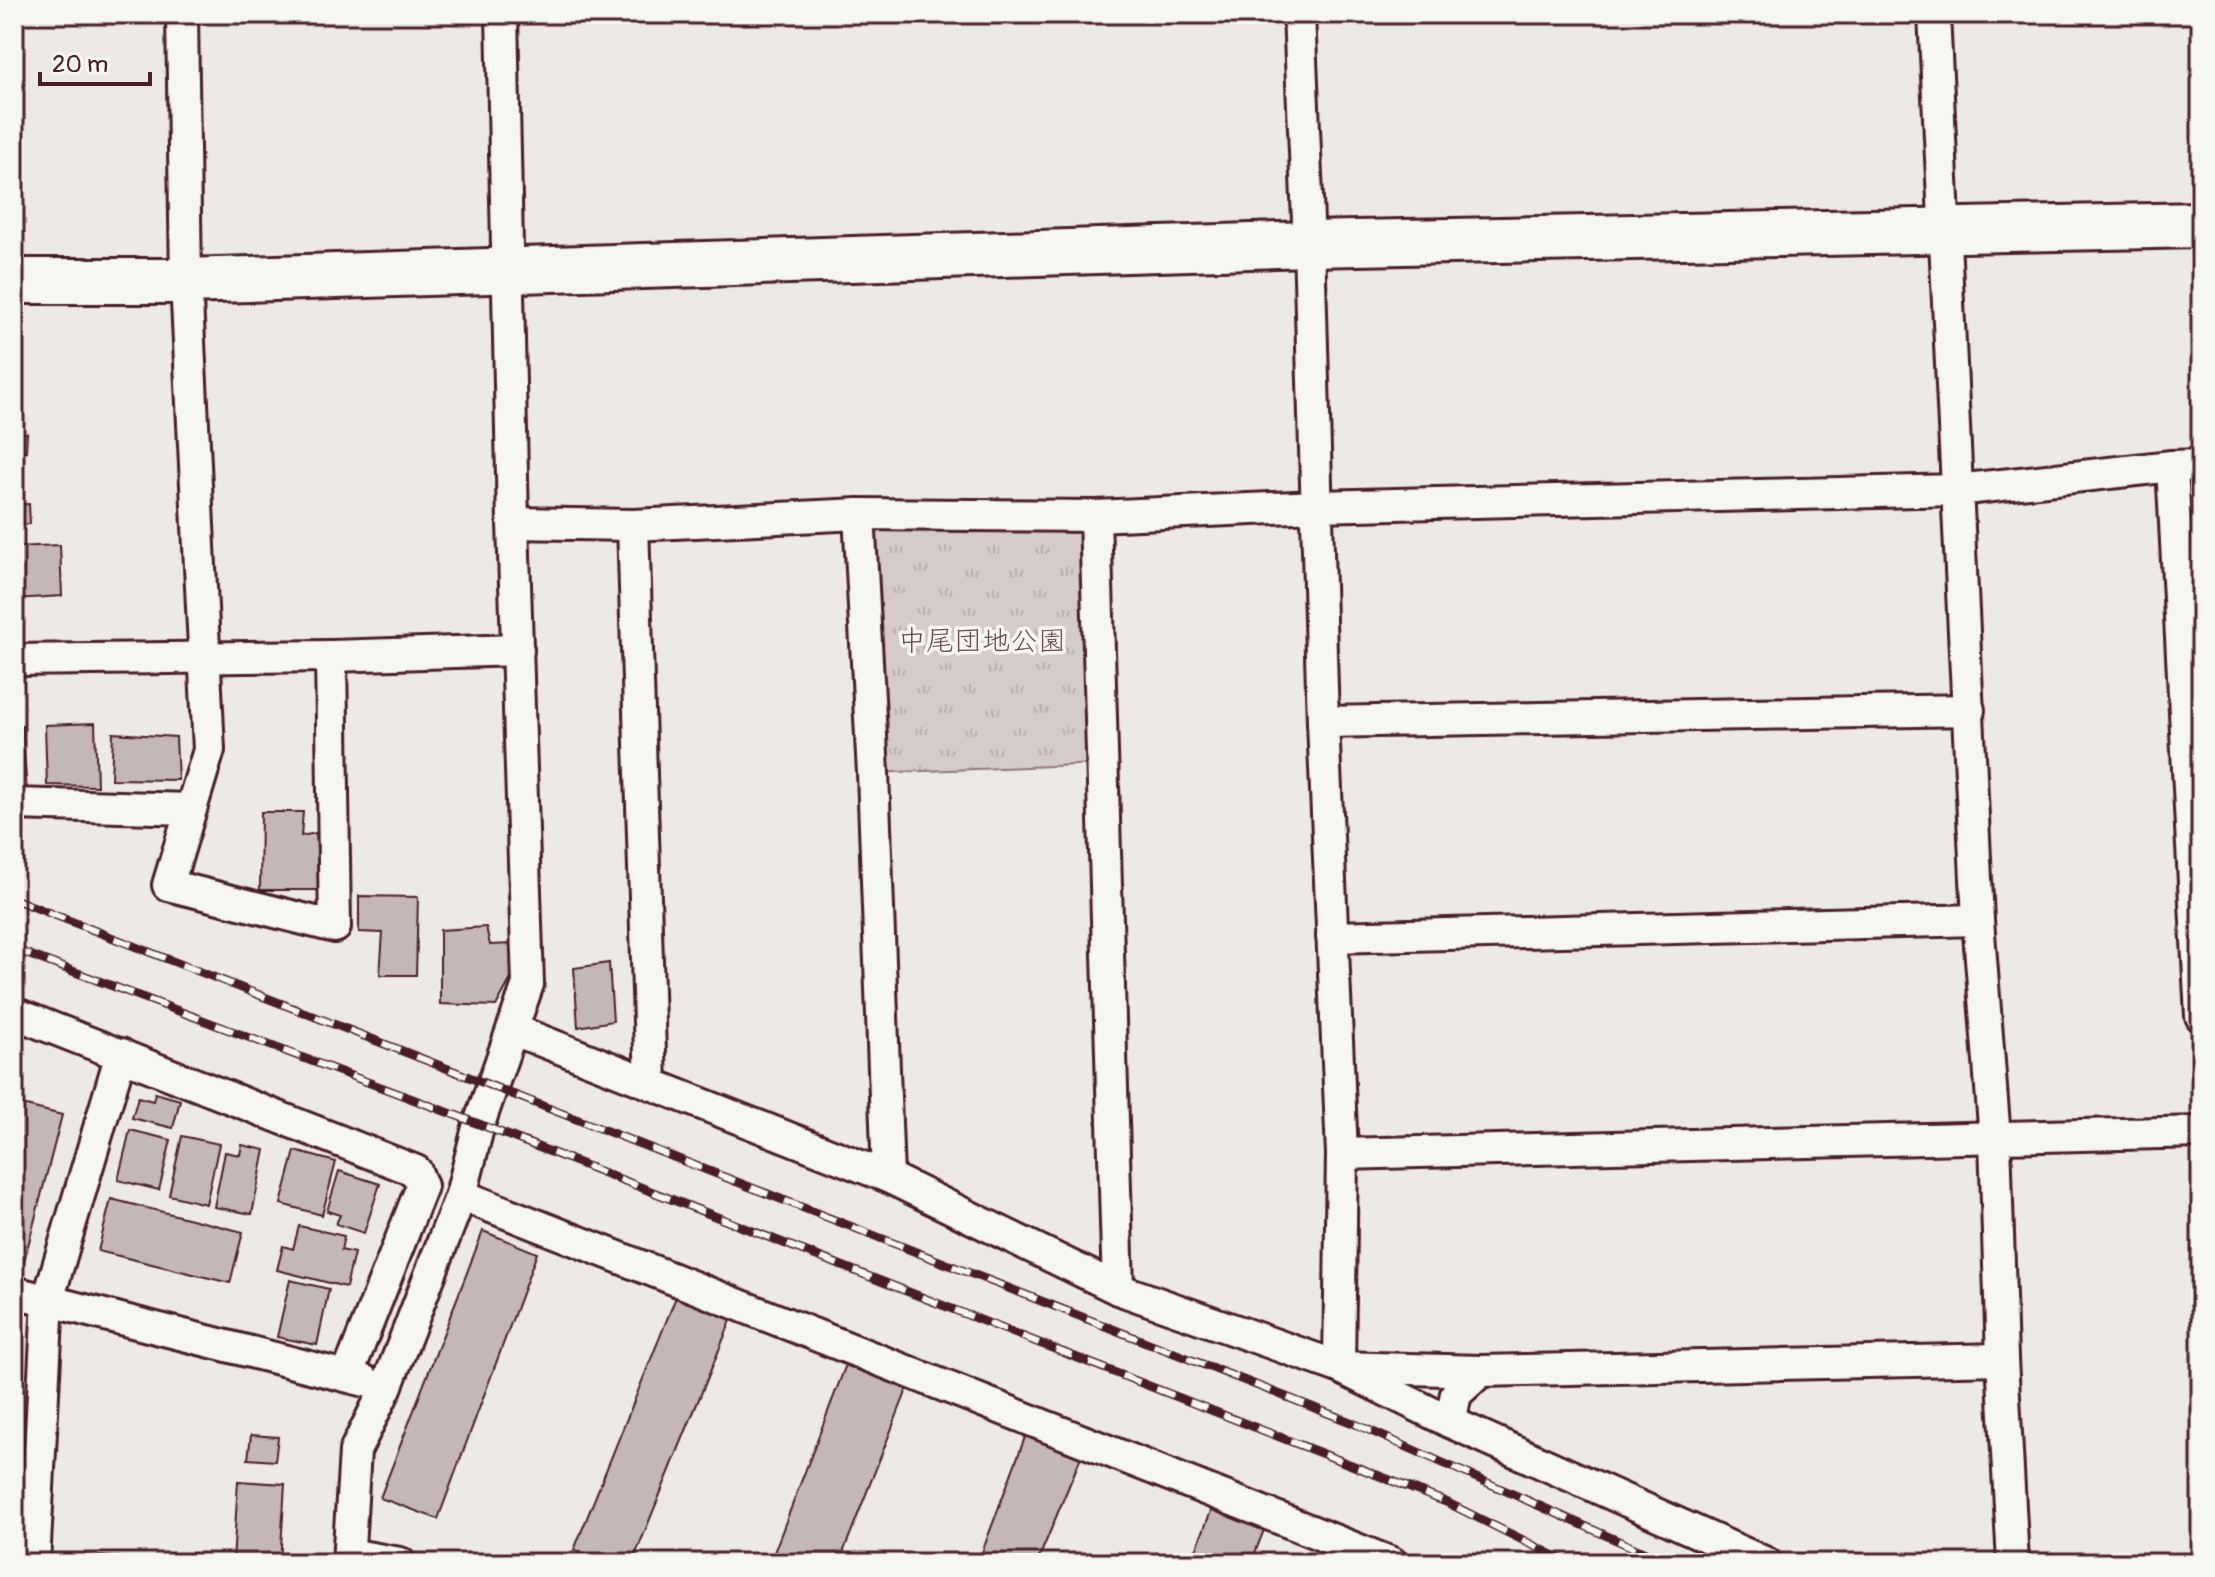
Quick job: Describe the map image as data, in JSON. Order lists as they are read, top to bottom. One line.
{"parks":["中尾団地公園"],"scale_bar":"20 m"}
